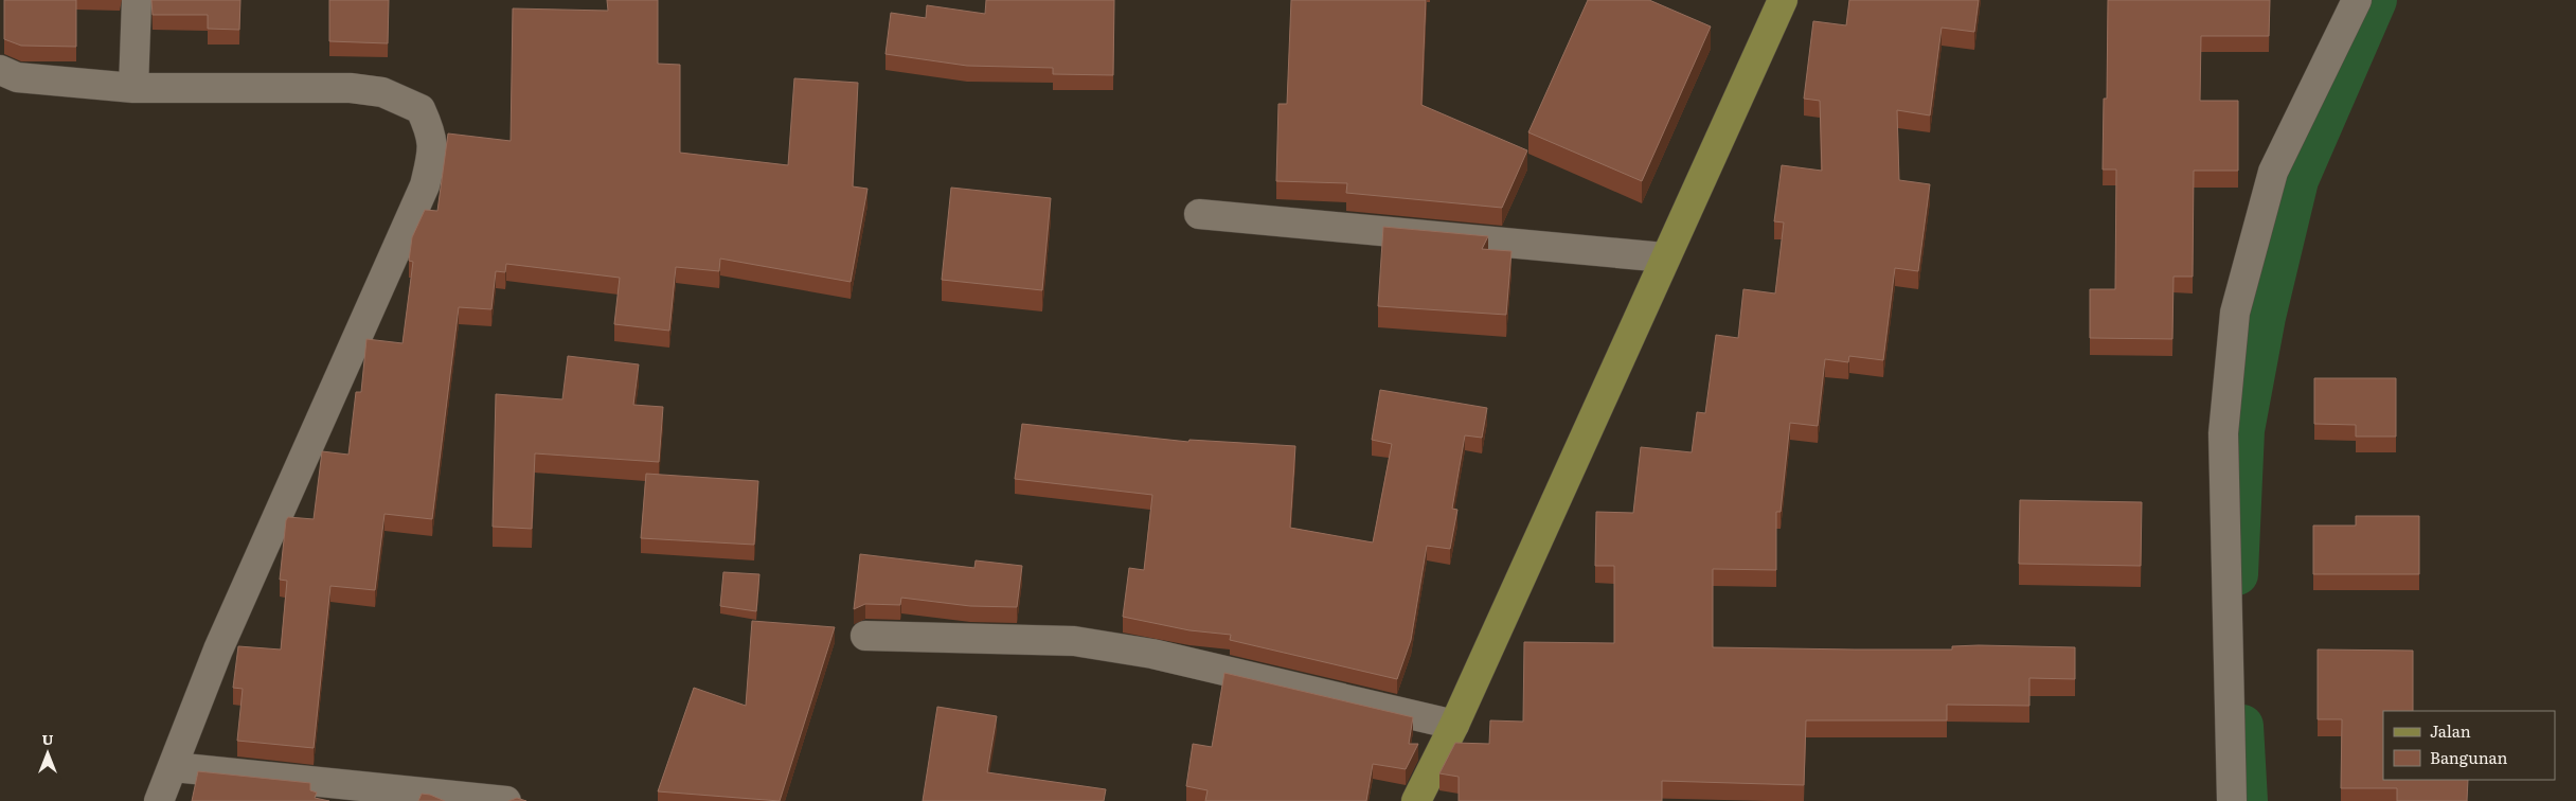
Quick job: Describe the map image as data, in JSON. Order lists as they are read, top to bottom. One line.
{"legend":["Jalan","Bangunan"],"north":"top"}
